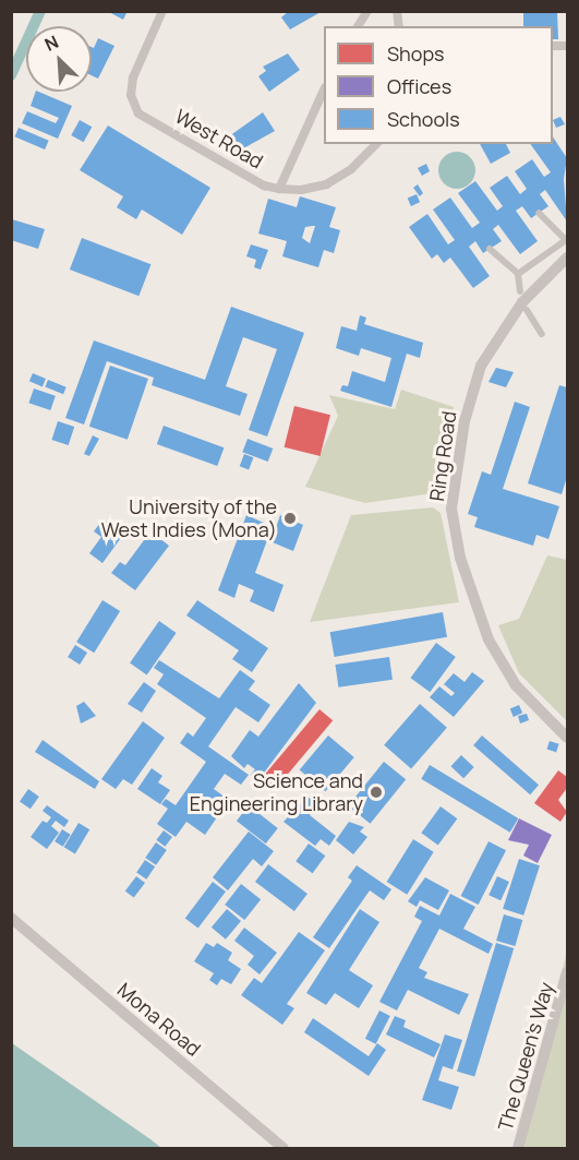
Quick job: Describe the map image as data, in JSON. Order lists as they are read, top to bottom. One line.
{"streets":{"street":["West Road","Ring Road","Mona Road","The Queen's Way"]},"places":["University of the West Indies (Mona)","Science and Engineering Library"],"legend":["Shops","Offices","Schools"],"north":"top left"}
